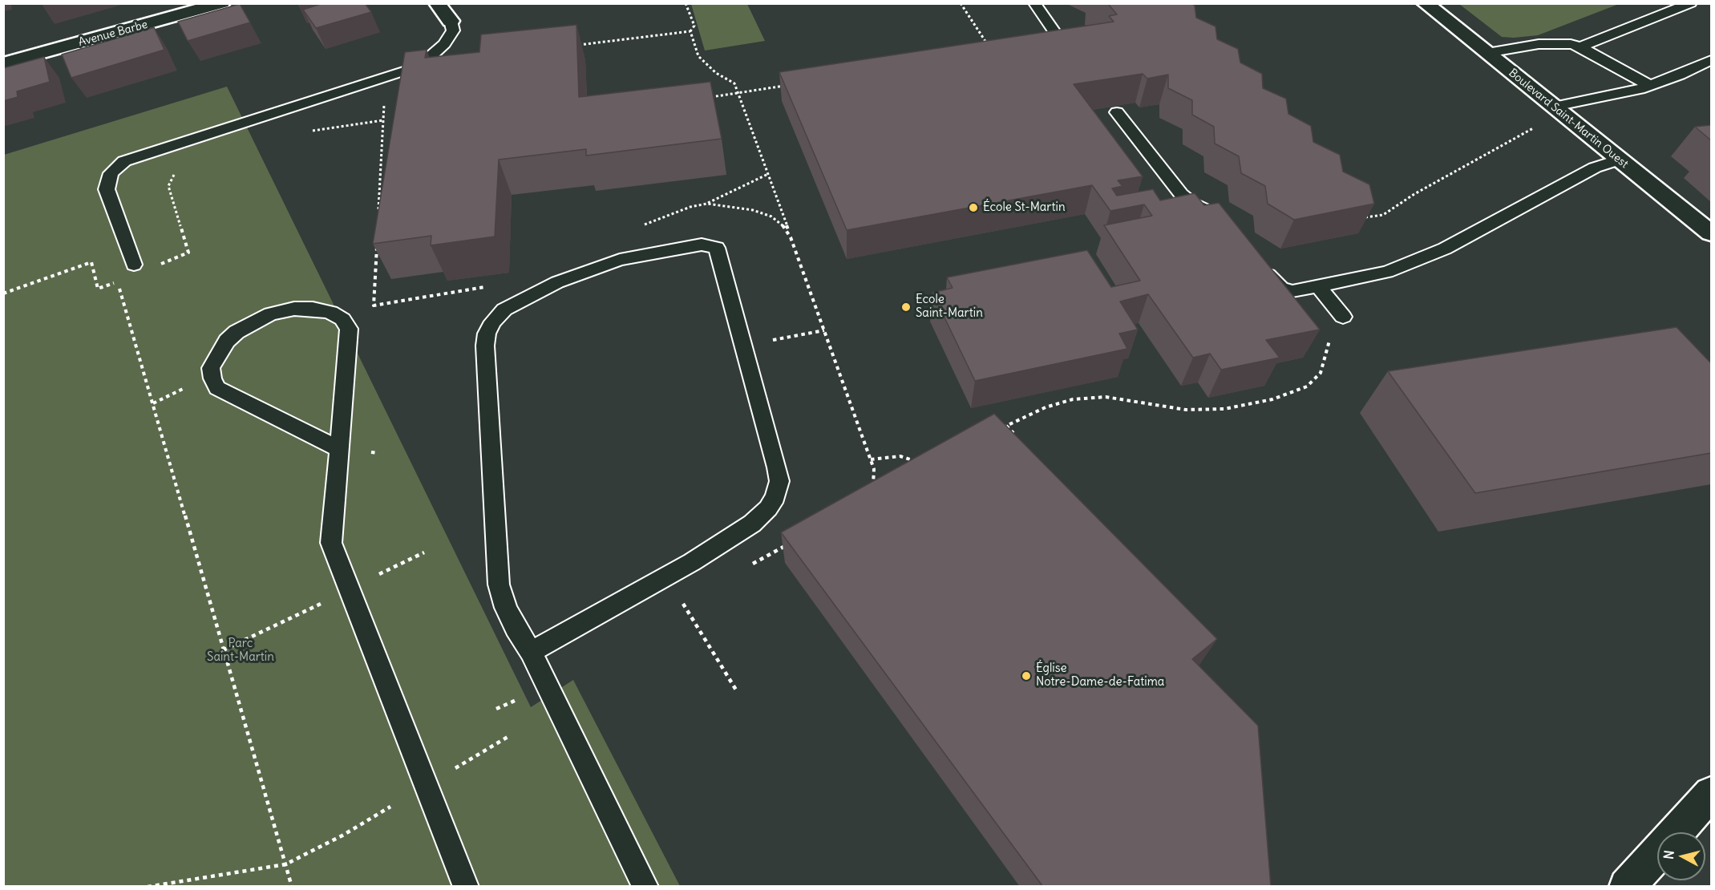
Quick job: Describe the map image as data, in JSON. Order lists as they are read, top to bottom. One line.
{"streets":{"main road":["Avenue Barbe","Boulevard Saint-Martin Ouest"]},"parks":["Parc Saint-Martin"],"places":["École St-Martin","Ecole Saint-Martin","Église Notre-Dame-de-Fatima"],"north":"left"}
